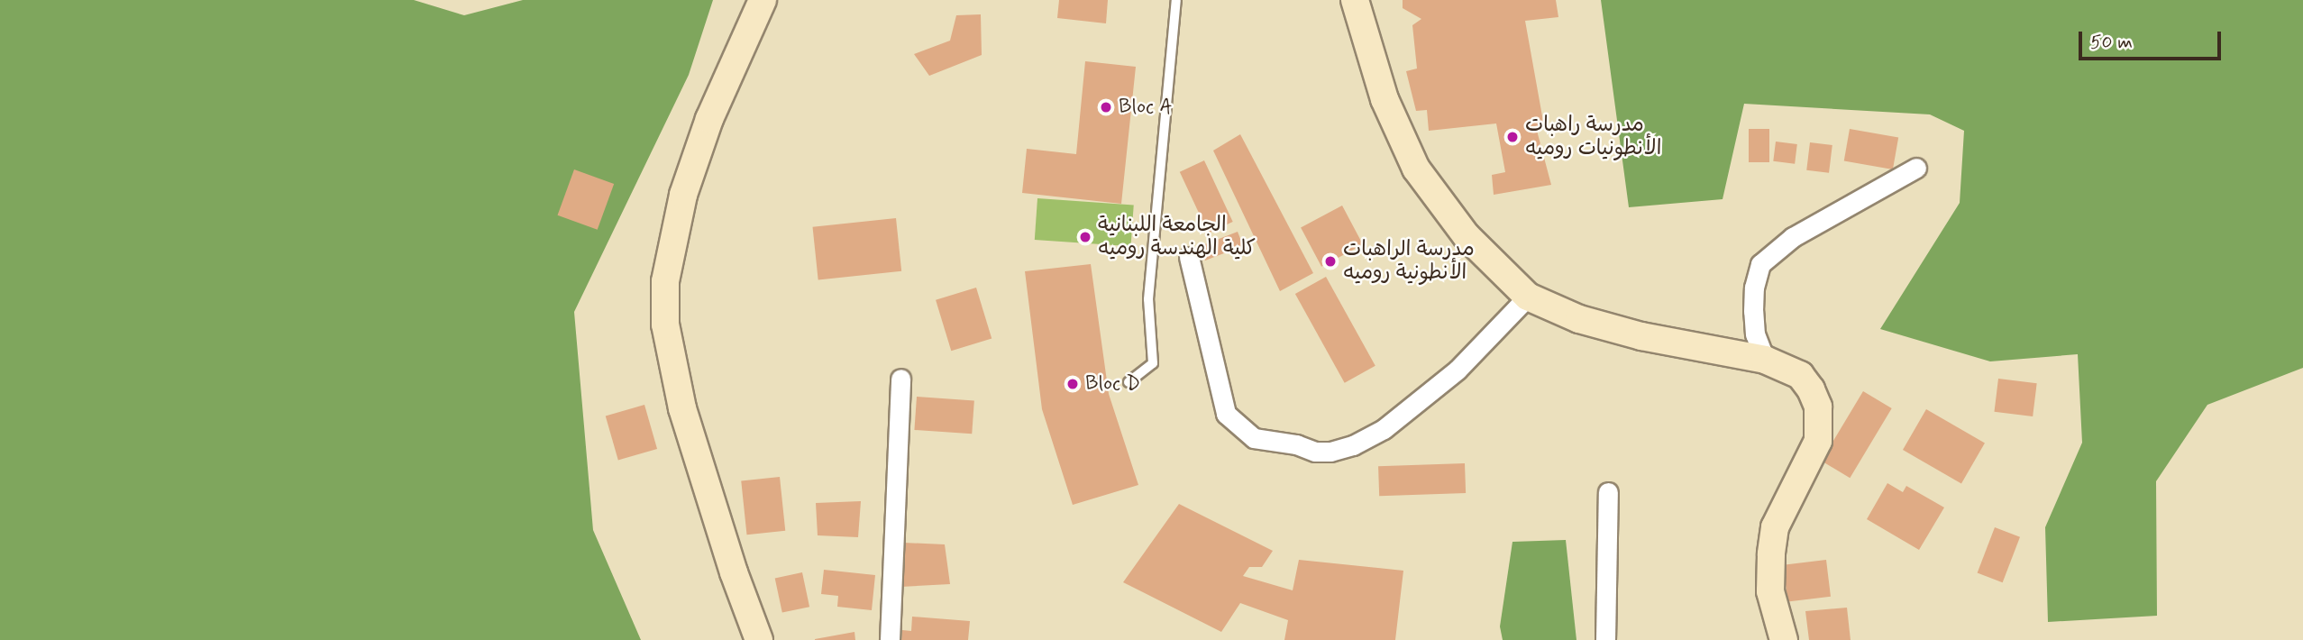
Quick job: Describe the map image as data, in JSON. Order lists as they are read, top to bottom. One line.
{"places":["Bloc A","مدرسة راهبات الأنطونيات روميه","الجامعة اللبنانية كلية الهندسة روميه","مدرسة الراهبات الأنطونية روميه","Bloc D"],"scale_bar":"50 m"}
